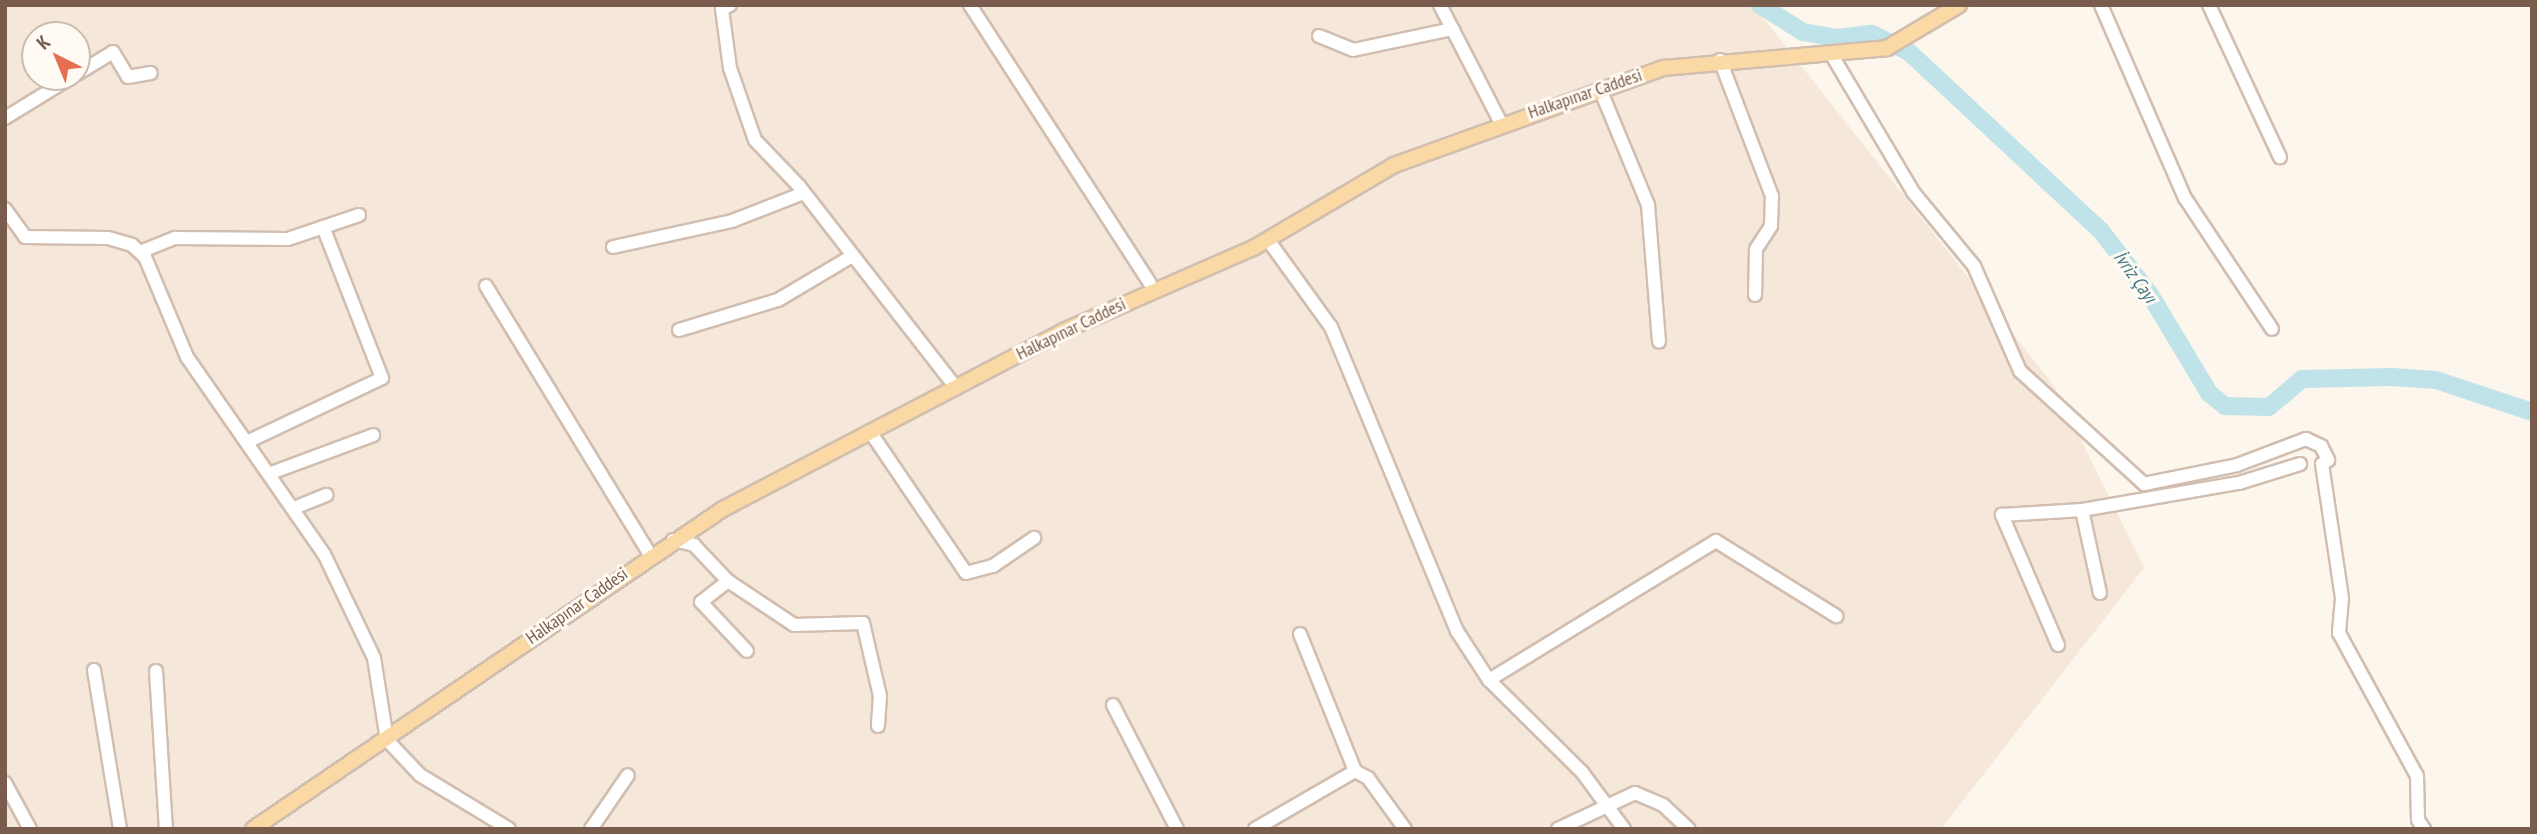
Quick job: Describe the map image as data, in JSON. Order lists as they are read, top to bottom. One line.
{"streets":{"main road":["Halkapınar Caddesi"]},"water":["İvriz Çayı"],"north":"top left"}
